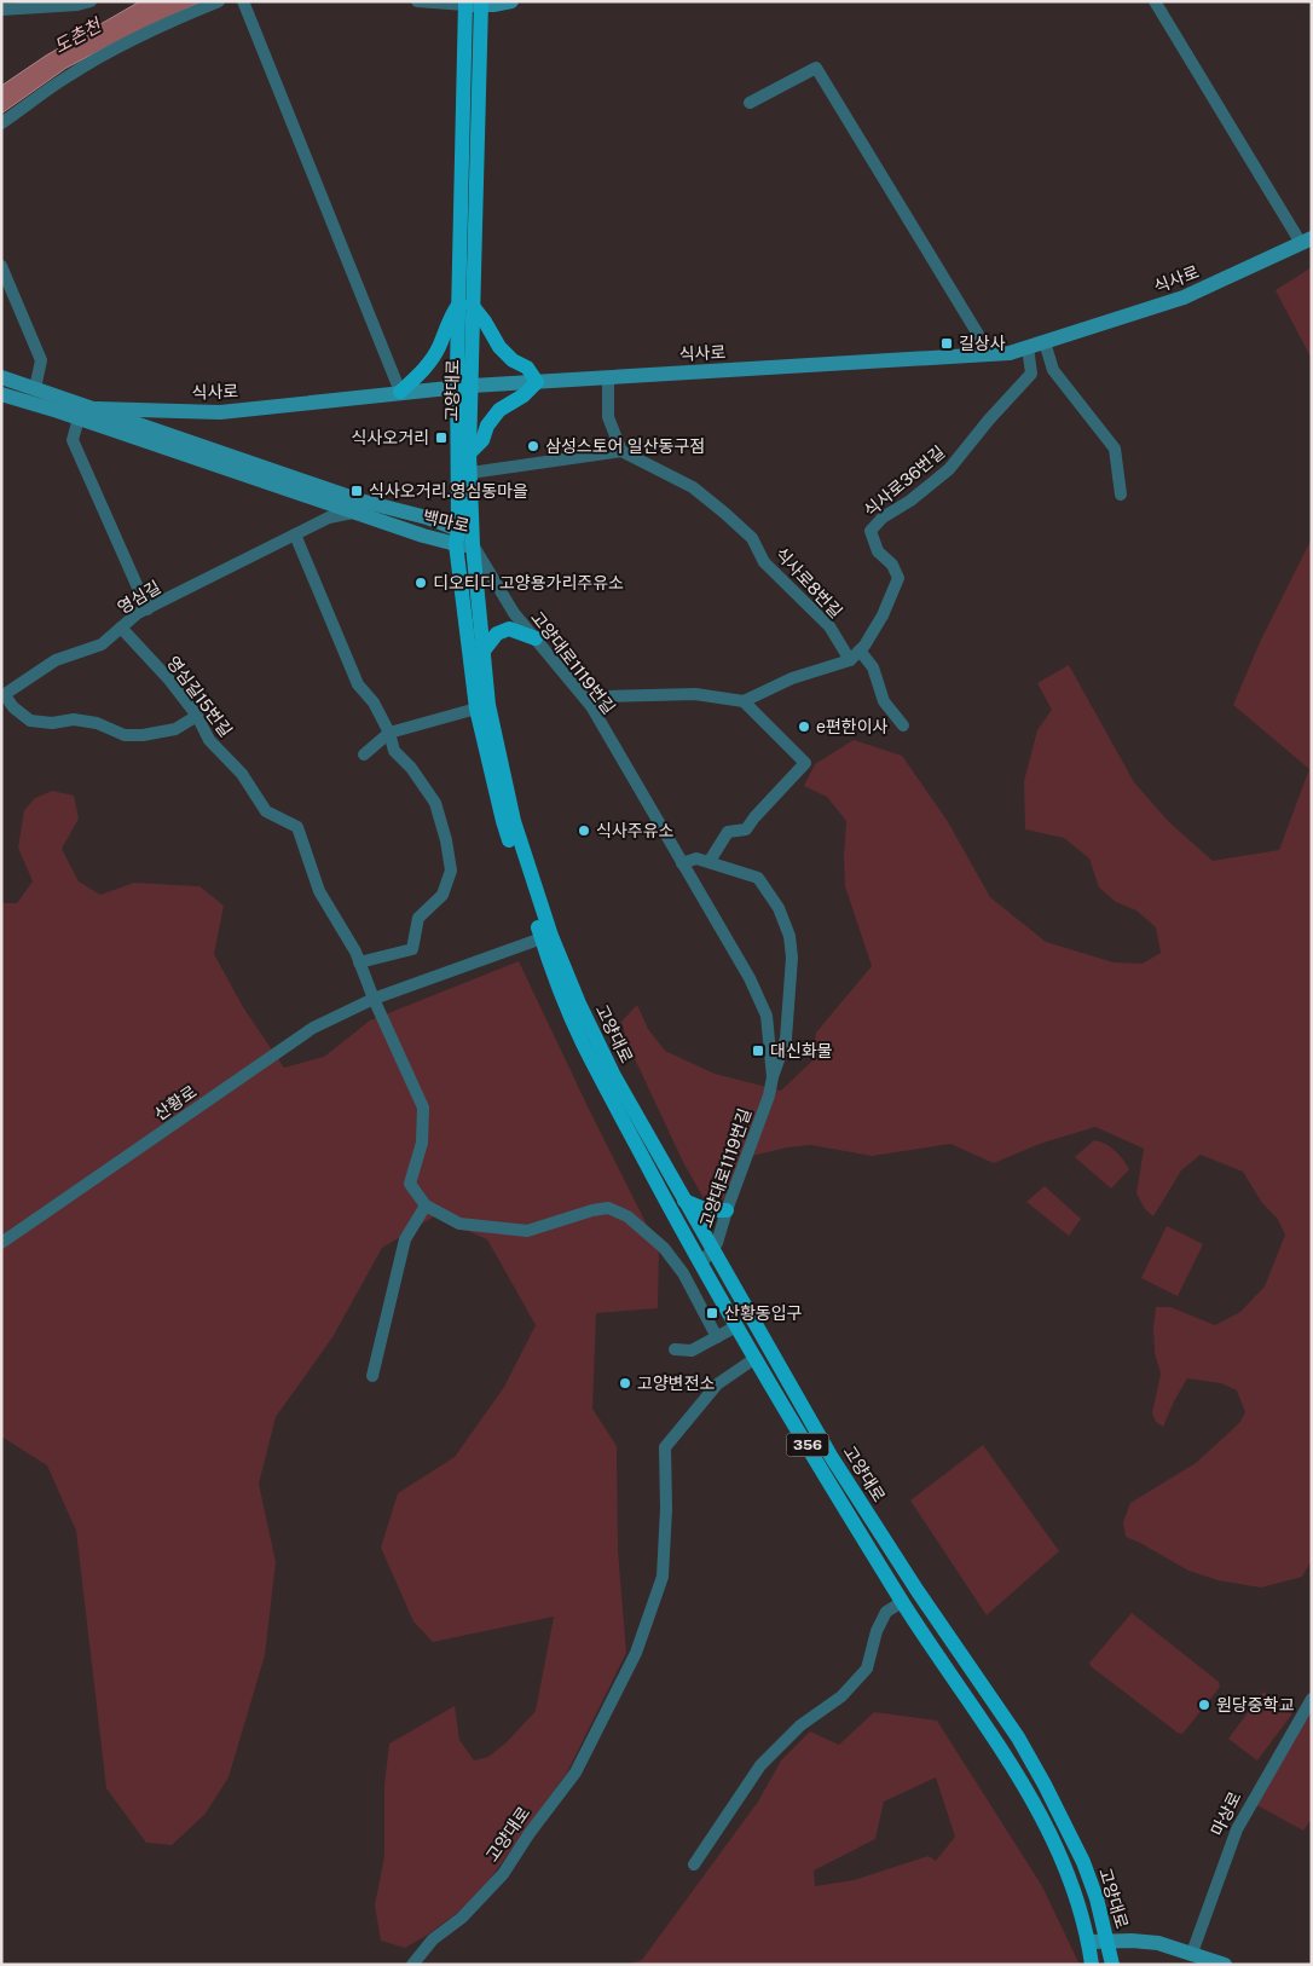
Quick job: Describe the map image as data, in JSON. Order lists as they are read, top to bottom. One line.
{"streets":{"main road":["고양대로","356"],"street":["식사로","식사로36번길","백마로","식사로8번길","영심길","고양대로1119번길","영심길15번길","산황로","마상로"]},"crossings":[["식사로","고양대로"],["식사로","식사로36번길"],["식사로","백마로"],["고양대로","백마로"],["고양대로","고양대로1119번길"],["고양대로","산황로"],["식사로36번길","식사로8번길"],["백마로","영심길"],["백마로","고양대로1119번길"],["영심길","영심길15번길"],["영심길15번길","산황로"]],"water":["도촌천"],"places":{"transit":["길상사","식사오거리","식사오거리.영심동마을","대신화물","산황동입구"],"other":["삼성스토어 일산동구점","디오티디 고양용가리주유소","e편한이사","식사주유소","고양변전소","원당중학교"]}}
